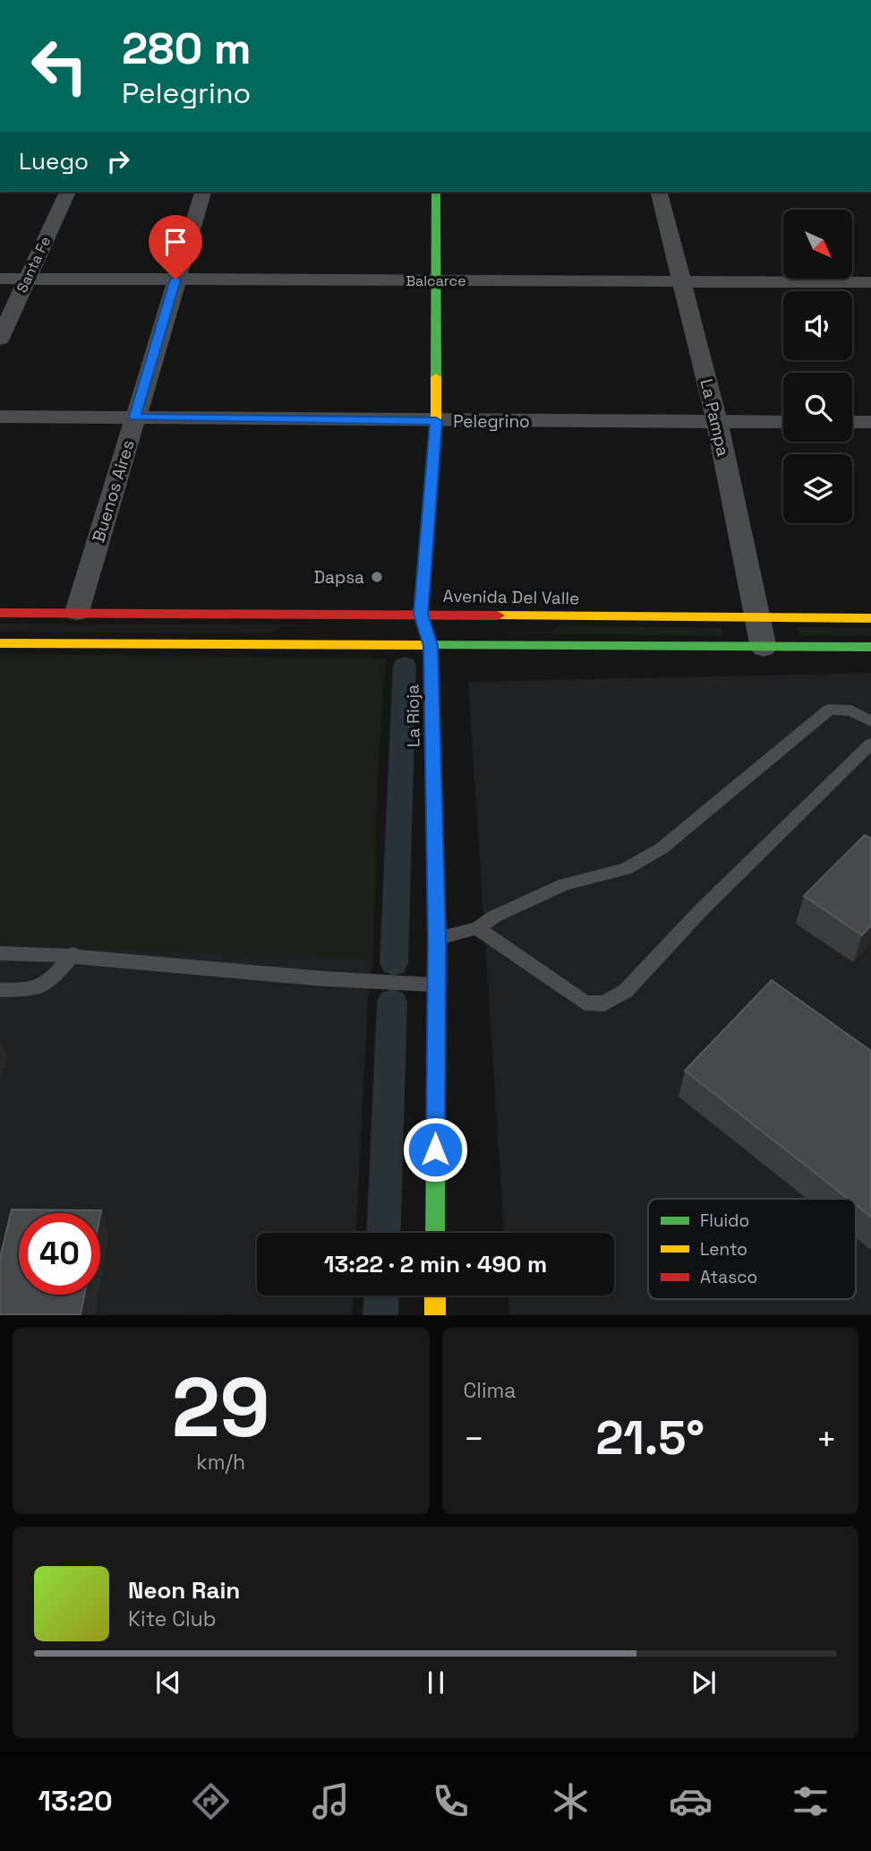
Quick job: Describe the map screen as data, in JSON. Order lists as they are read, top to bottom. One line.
{"streets":{"main road":["Avenida Del Valle","La Rioja"],"street":["Santa Fe","Balcarce","La Pampa","Pelegrino","Buenos Aires"]},"crossings":[["Santa Fe","Balcarce"],["Balcarce","La Pampa"],["Balcarce","Buenos Aires"],["Balcarce","La Rioja"],["La Pampa","Pelegrino"],["La Pampa","Avenida Del Valle"],["Pelegrino","Buenos Aires"],["Pelegrino","La Rioja"],["Buenos Aires","Avenida Del Valle"],["Avenida Del Valle","La Rioja"]],"places":["Dapsa"],"legend":["Fluido","Lento","Atasco"],"north":"bottom right","page":{"turn":["280 m","Pelegrino"],"then":"Luego","limit":"40","trip":"13:22 · 2 min · 490 m","tile":[["29","km/h"],"Clima"],"heat":["−","21.5°","+"],"song":["Neon Rain","Kite Club"],"tabs":"13:20"}}
